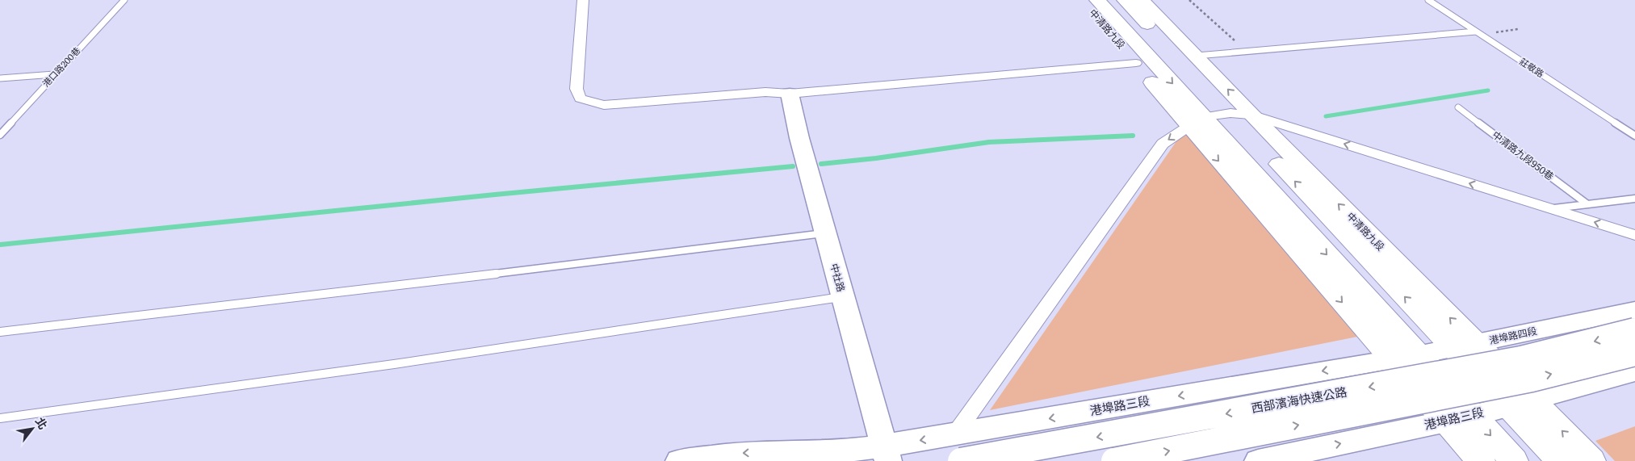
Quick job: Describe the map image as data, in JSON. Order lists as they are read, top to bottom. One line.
{"streets":{"main road":["中清路九段","西部濱海快速公路"],"street":["中社路","港埠路四段","港埠路三段"],"lane":["港口路200巷","莊敬路","中清路九段950巷"]},"crossings":[["中清路九段","港埠路四段"],["中清路九段","港埠路三段"],["中社路","港埠路三段"],["港埠路四段","港埠路三段"]],"north":"top right"}
